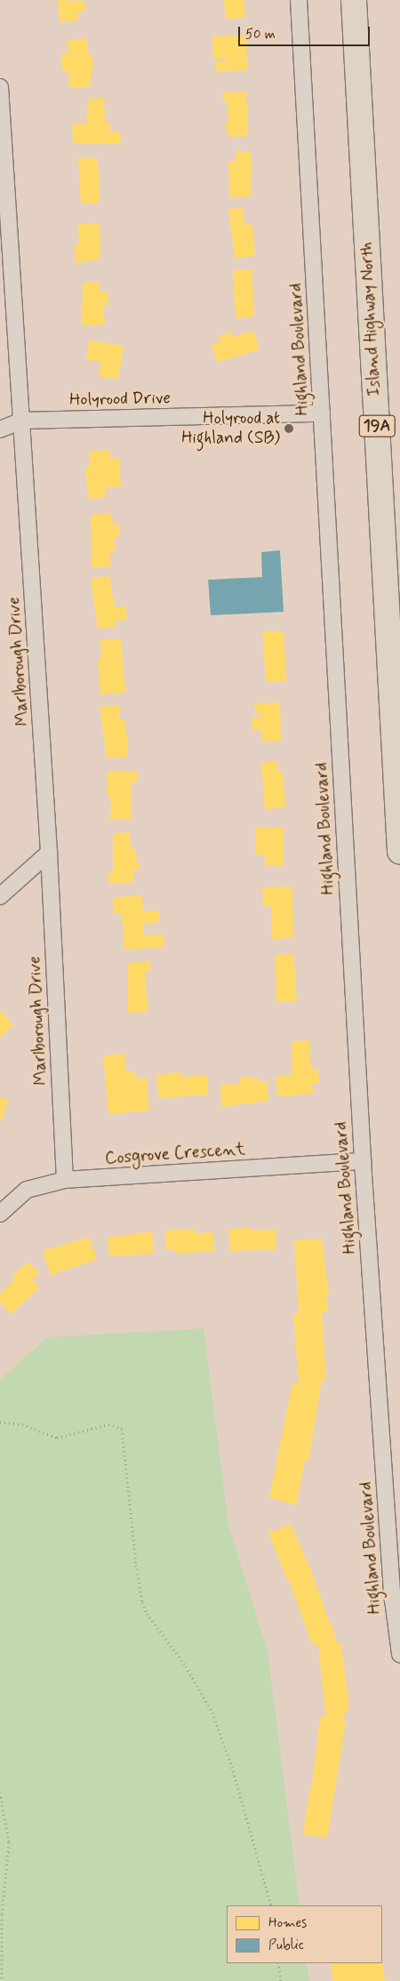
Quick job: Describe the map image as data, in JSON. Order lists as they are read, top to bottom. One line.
{"streets":{"main road":["Island Highway North","19A"],"street":["Highland Boulevard","Holyrood Drive","Marlborough Drive","Cosgrove Crescent"]},"crossings":[["Highland Boulevard","Holyrood Drive"],["Highland Boulevard","Cosgrove Crescent"],["Holyrood Drive","Marlborough Drive"],["Marlborough Drive","Cosgrove Crescent"]],"places":["Holyrood at Highland (SB)"],"legend":["Homes","Public"],"scale_bar":"50 m"}
